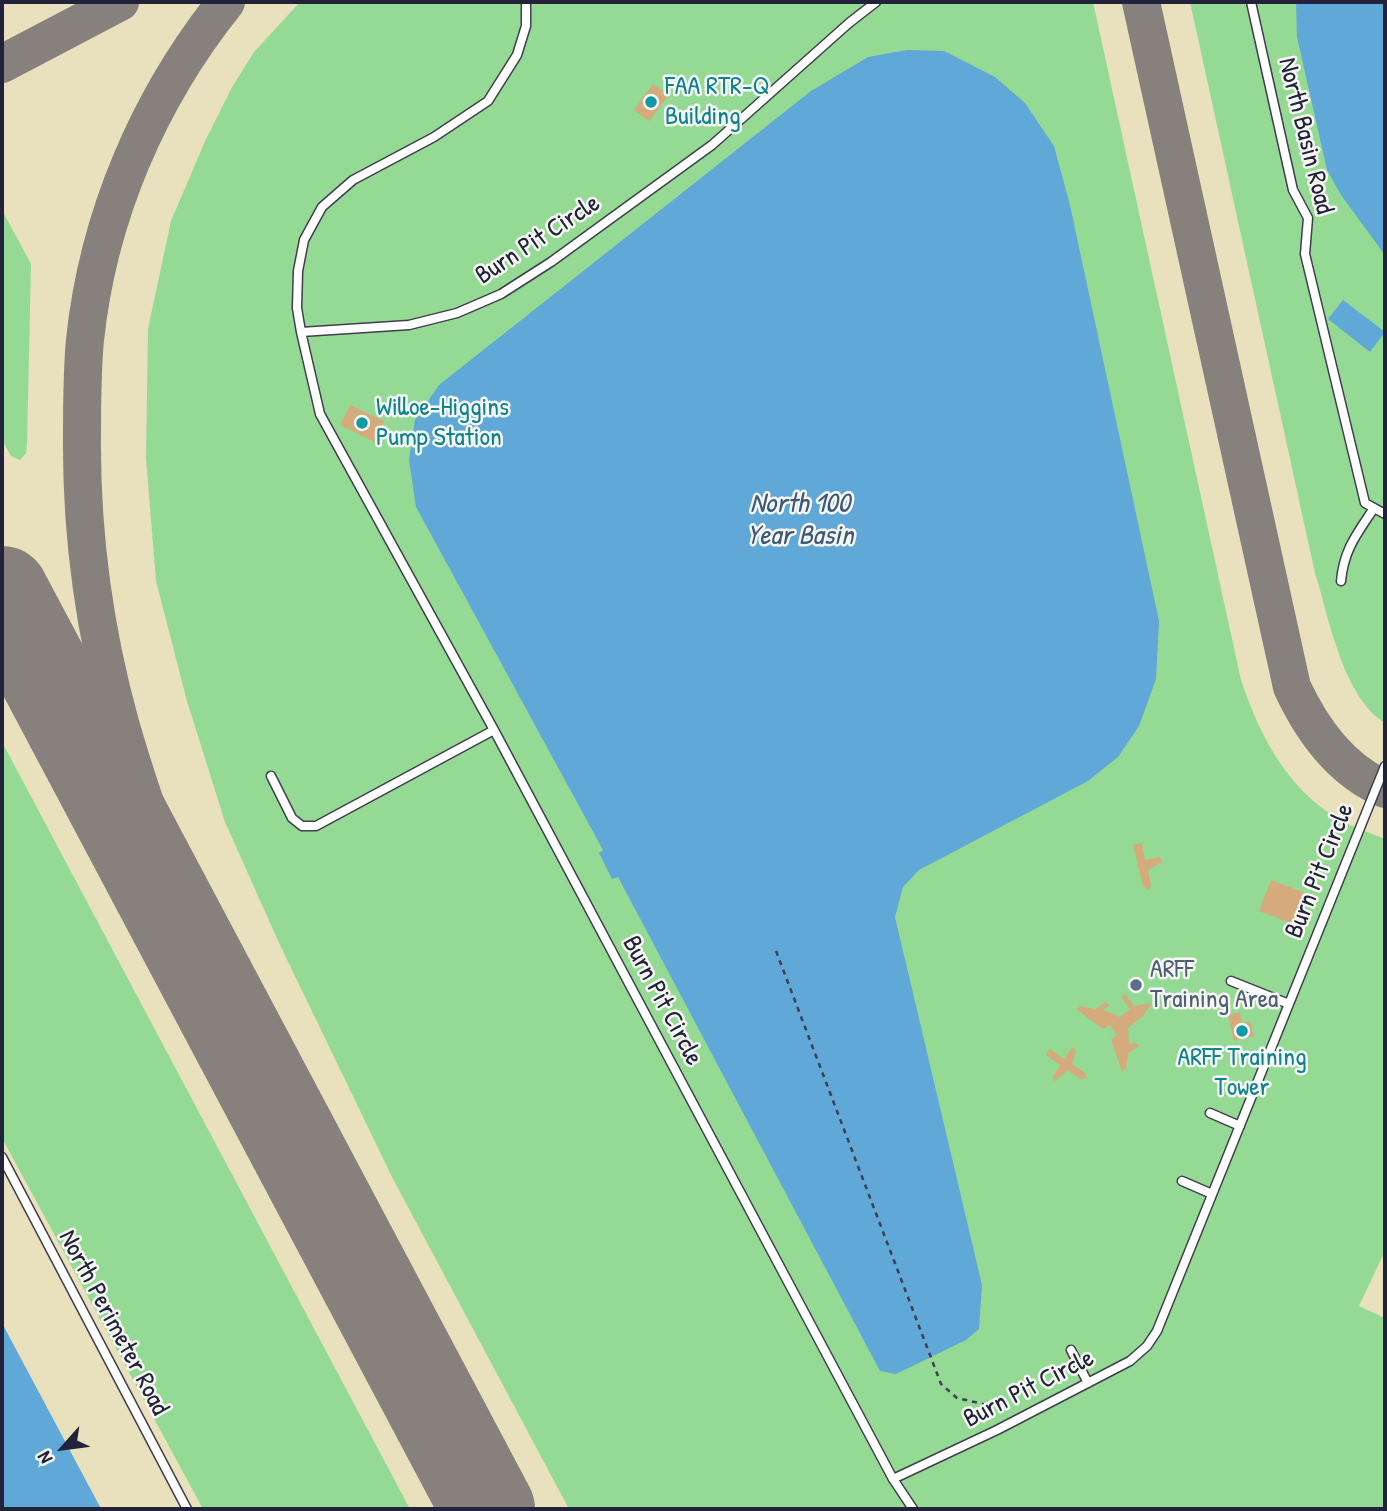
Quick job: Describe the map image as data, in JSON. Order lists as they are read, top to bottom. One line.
{"streets":{"lane":["North Basin Road","Burn Pit Circle","North Perimeter Road"]},"water":["North 100 Year Basin"],"places":["FAA RTR-Q Building","Willoe-Higgins Pump Station","ARFF Training Area","ARFF Training Tower"],"north":"bottom left"}
